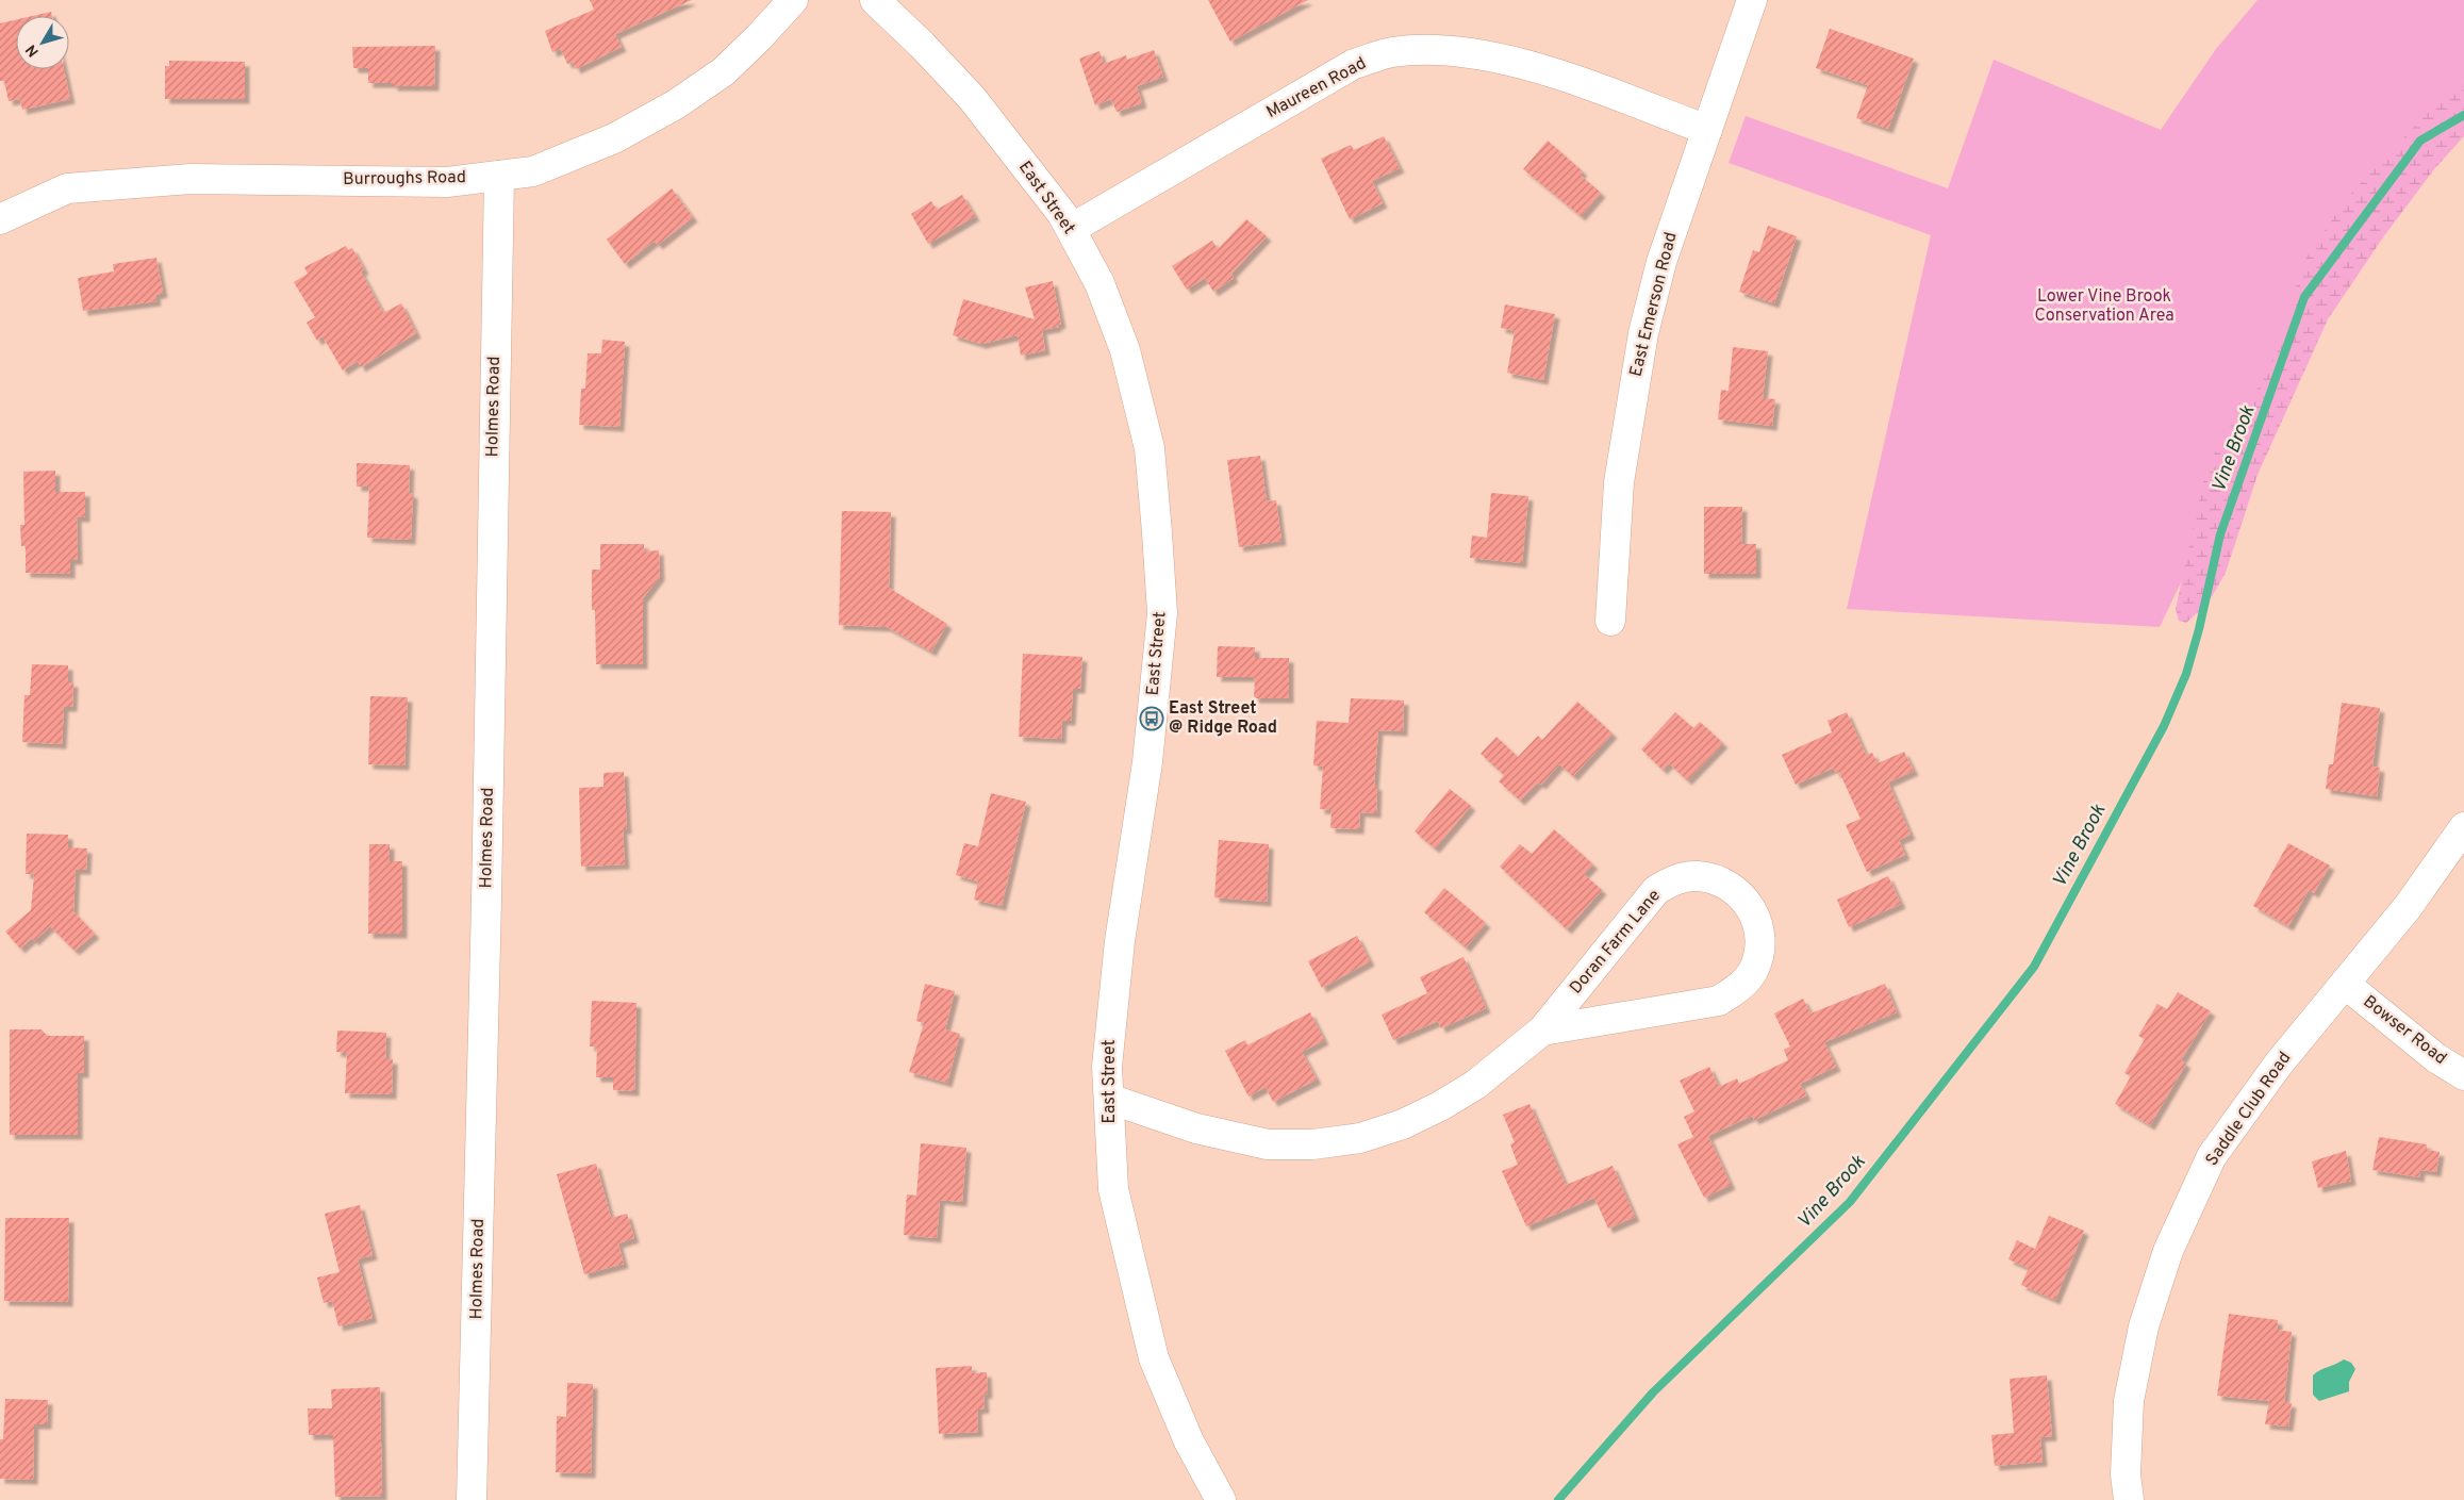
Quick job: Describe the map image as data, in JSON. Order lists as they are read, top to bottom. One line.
{"streets":{"street":["Maureen Road","Burroughs Road","East Street","East Emerson Road","Holmes Road","Doran Farm Lane","Bowser Road","Saddle Club Road"]},"crossings":[["Maureen Road","East Street"],["Maureen Road","East Emerson Road"],["Burroughs Road","Holmes Road"],["East Street","Doran Farm Lane"],["Bowser Road","Saddle Club Road"]],"water":["Vine Brook"],"parks":["Lower Vine Brook Conservation Area"],"places":{"bus stop":["East Street @ Ridge Road"]},"north":"bottom left"}
